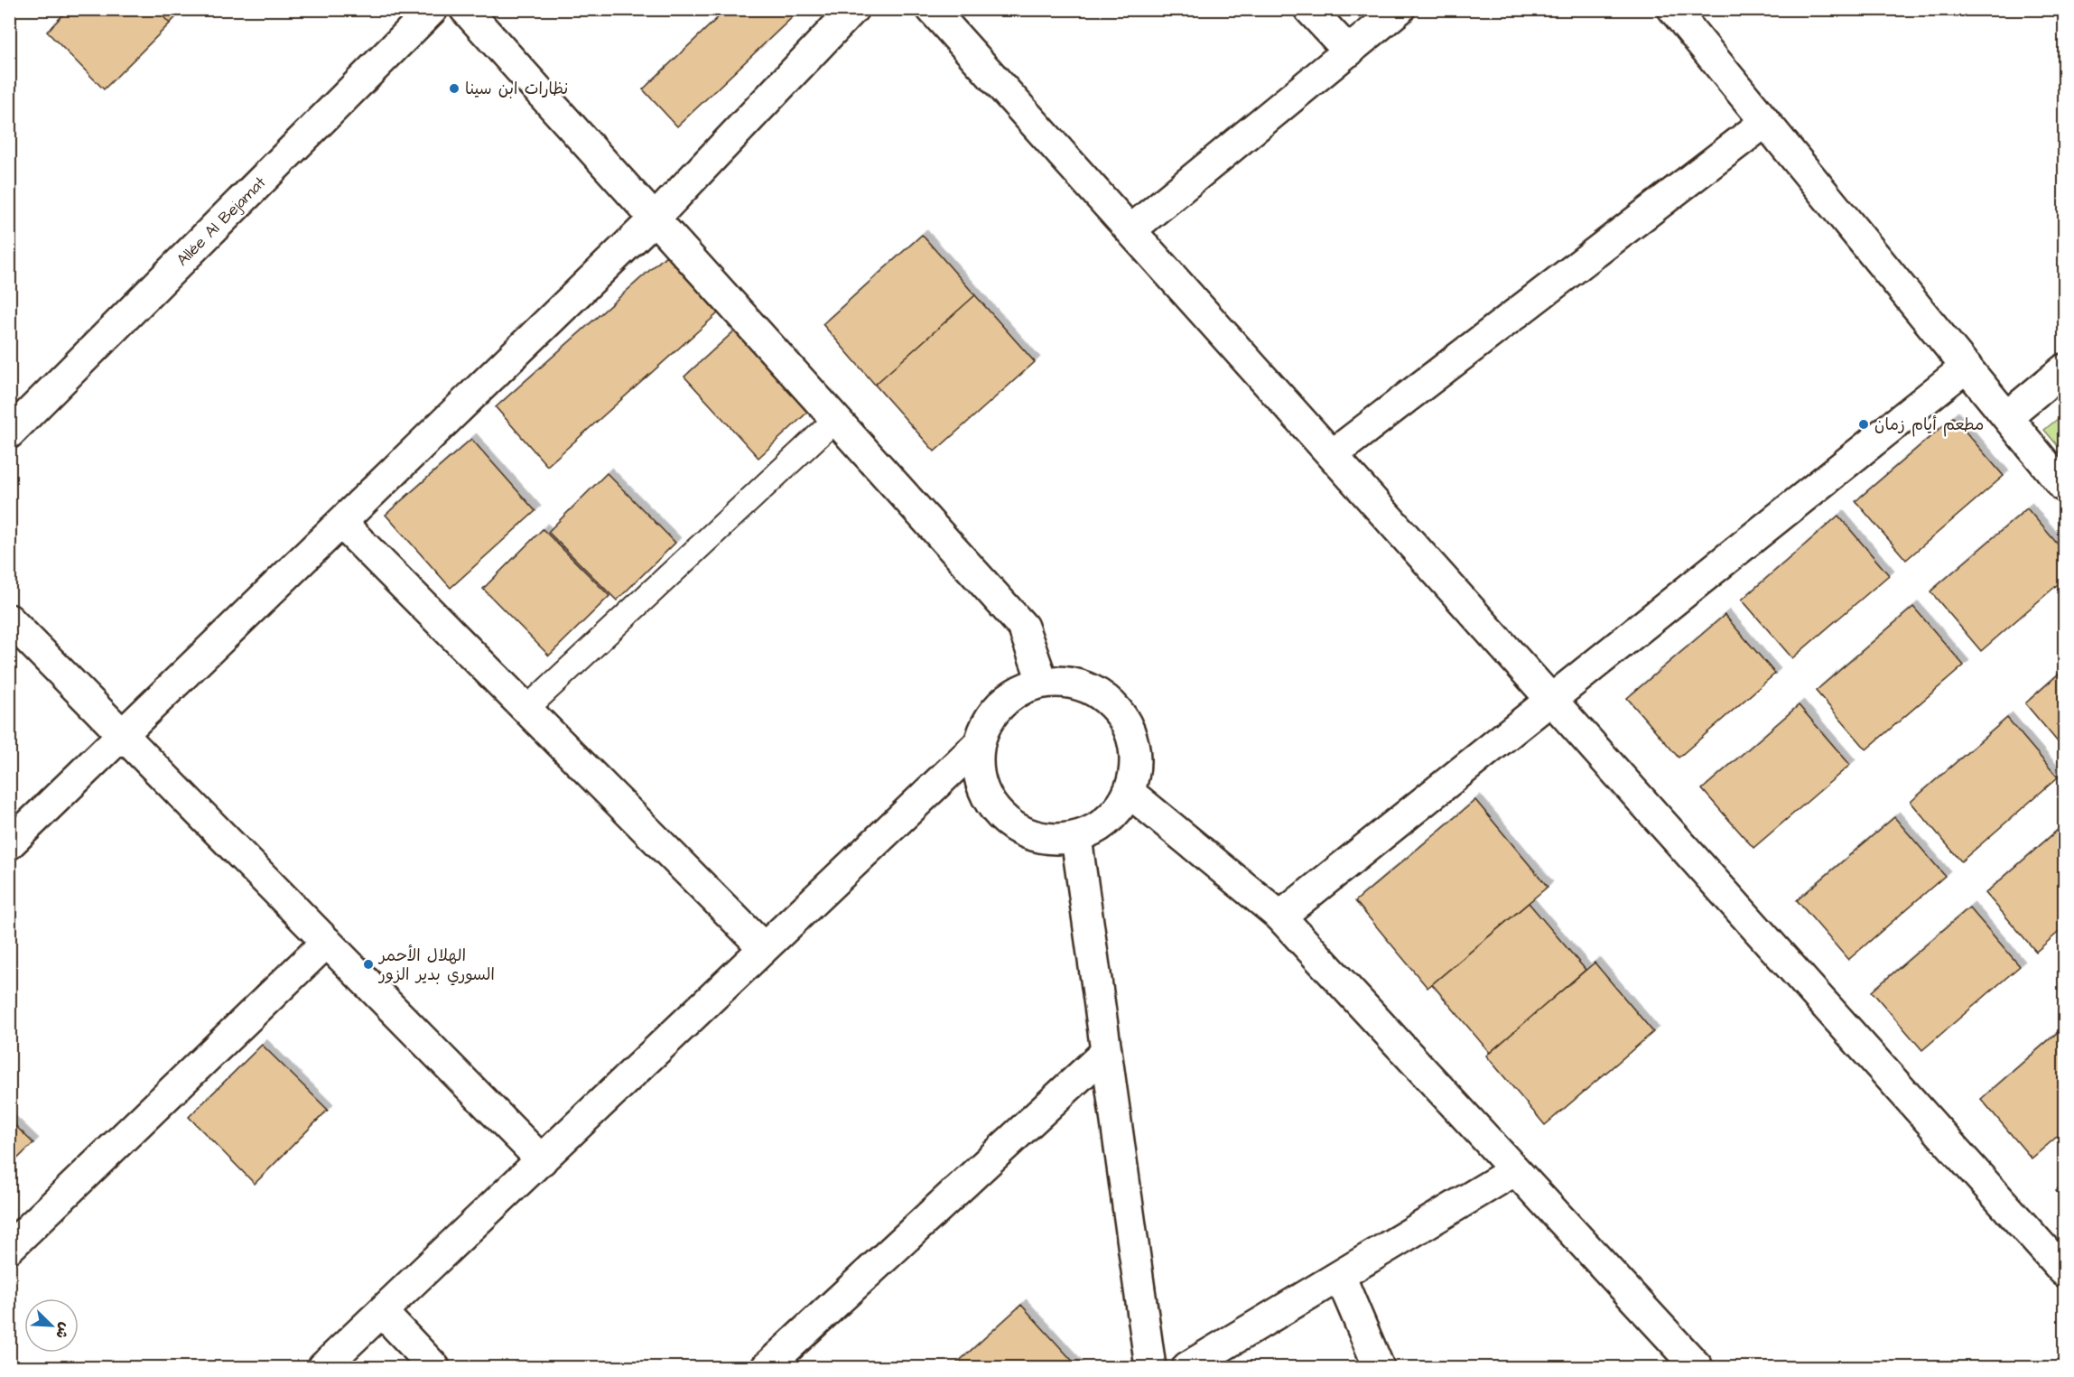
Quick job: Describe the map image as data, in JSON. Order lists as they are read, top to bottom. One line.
{"streets":{"street":["Allée Al Bejamat"]},"places":["نظارات ابن سينا","مطعم أيام زمان","الهلال الأحمر السوري بدير الزور"],"north":"bottom right"}
